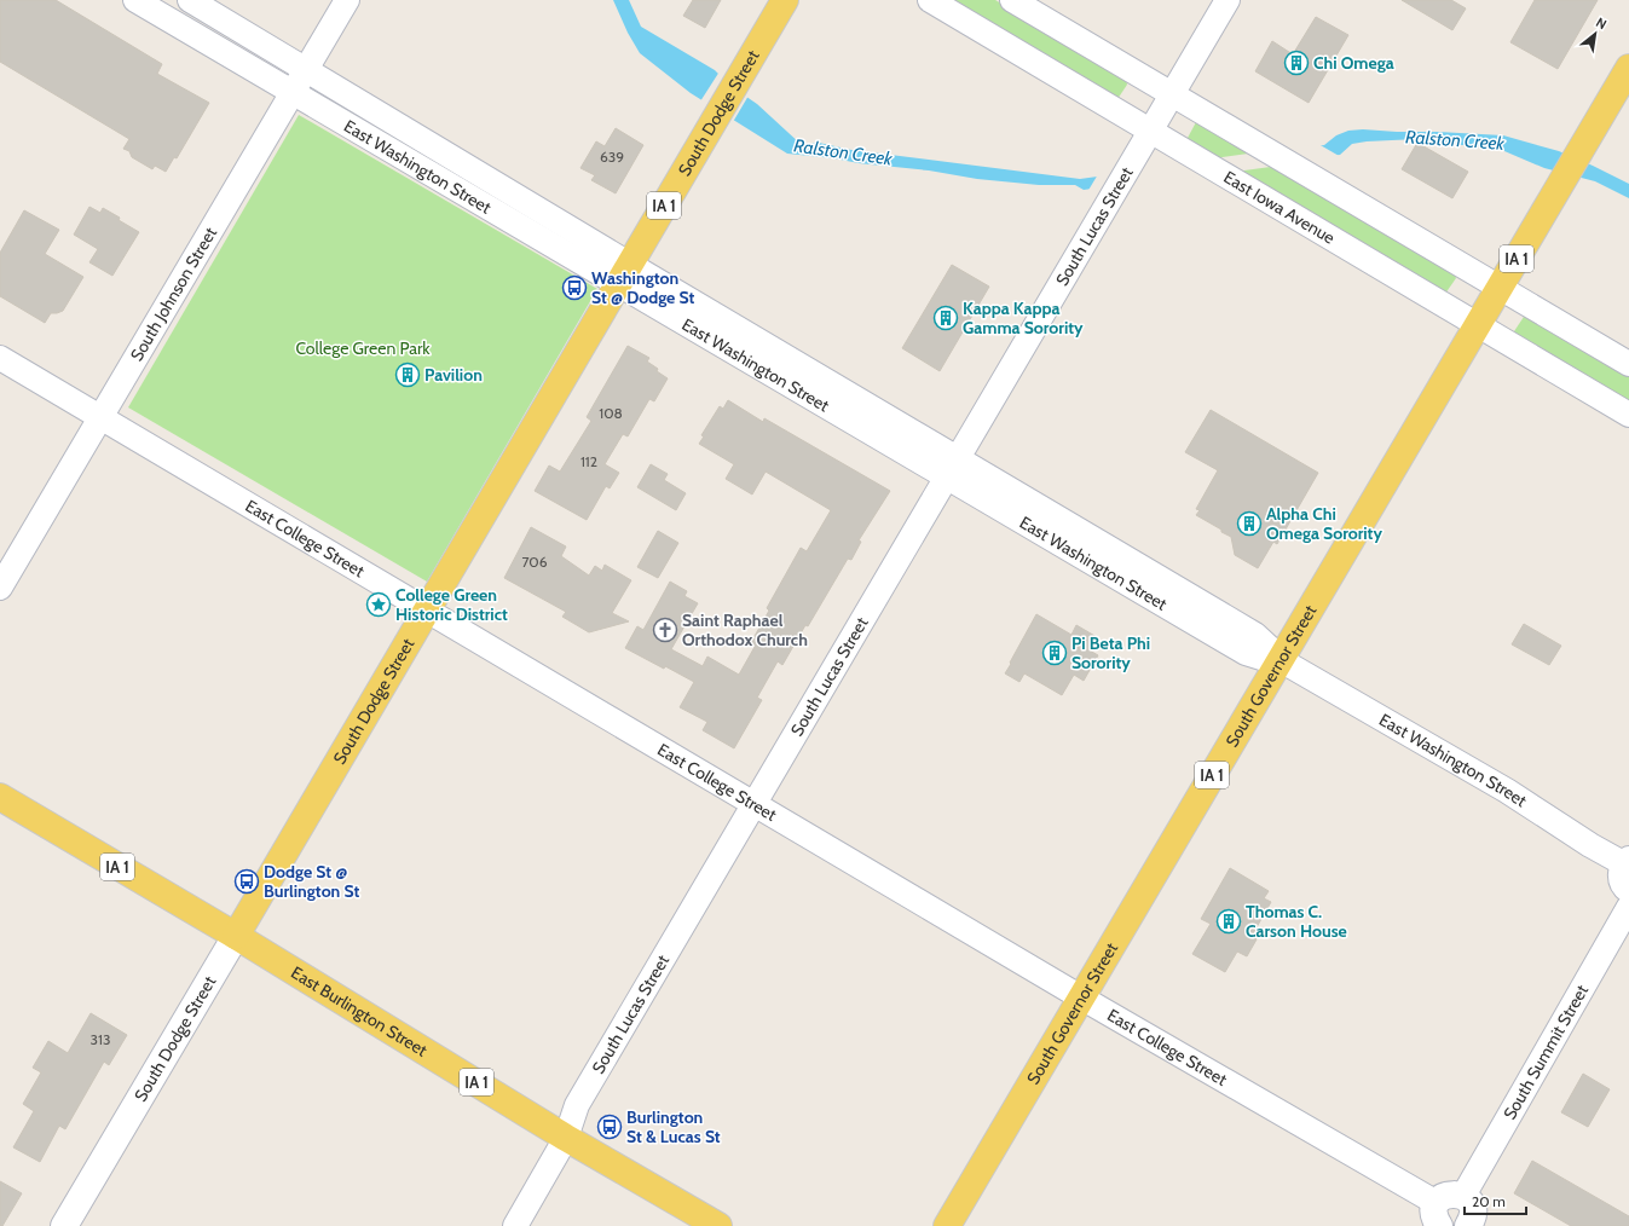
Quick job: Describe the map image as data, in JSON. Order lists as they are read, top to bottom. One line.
{"streets":{"main road":["South Dodge Street","IA 1","South Governor Street","East Burlington Street"],"street":["East Washington Street","East Iowa Avenue","South Lucas Street","South Johnson Street","East College Street","South Summit Street"]},"crossings":[["South Dodge Street","East Washington Street"],["South Dodge Street","East College Street"],["South Dodge Street","East Burlington Street"],["East Washington Street","South Lucas Street"],["East Washington Street","South Johnson Street"],["East Washington Street","South Governor Street"],["IA 1","East Iowa Avenue"],["IA 1","South Governor Street"],["East Iowa Avenue","South Lucas Street"],["East Iowa Avenue","South Governor Street"],["South Lucas Street","East College Street"],["South Lucas Street","East Burlington Street"],["South Johnson Street","East College Street"],["East College Street","South Governor Street"]],"water":["Ralston Creek"],"parks":["College Green Park"],"places":{"building":["Chi Omega","Kappa Kappa Gamma Sorority","Pavilion","Alpha Chi Omega Sorority","Pi Beta Phi Sorority","Thomas C. Carson House"],"bus stop":["Washington St @ Dodge St","Dodge St @ Burlington St","Burlington St & Lucas St"],"place":["College Green Historic District"],"church":["Saint Raphael Orthodox Church"]},"house_numbers":["639","108","112","706","313"],"scale_bar":"20 m","north":"top right"}
